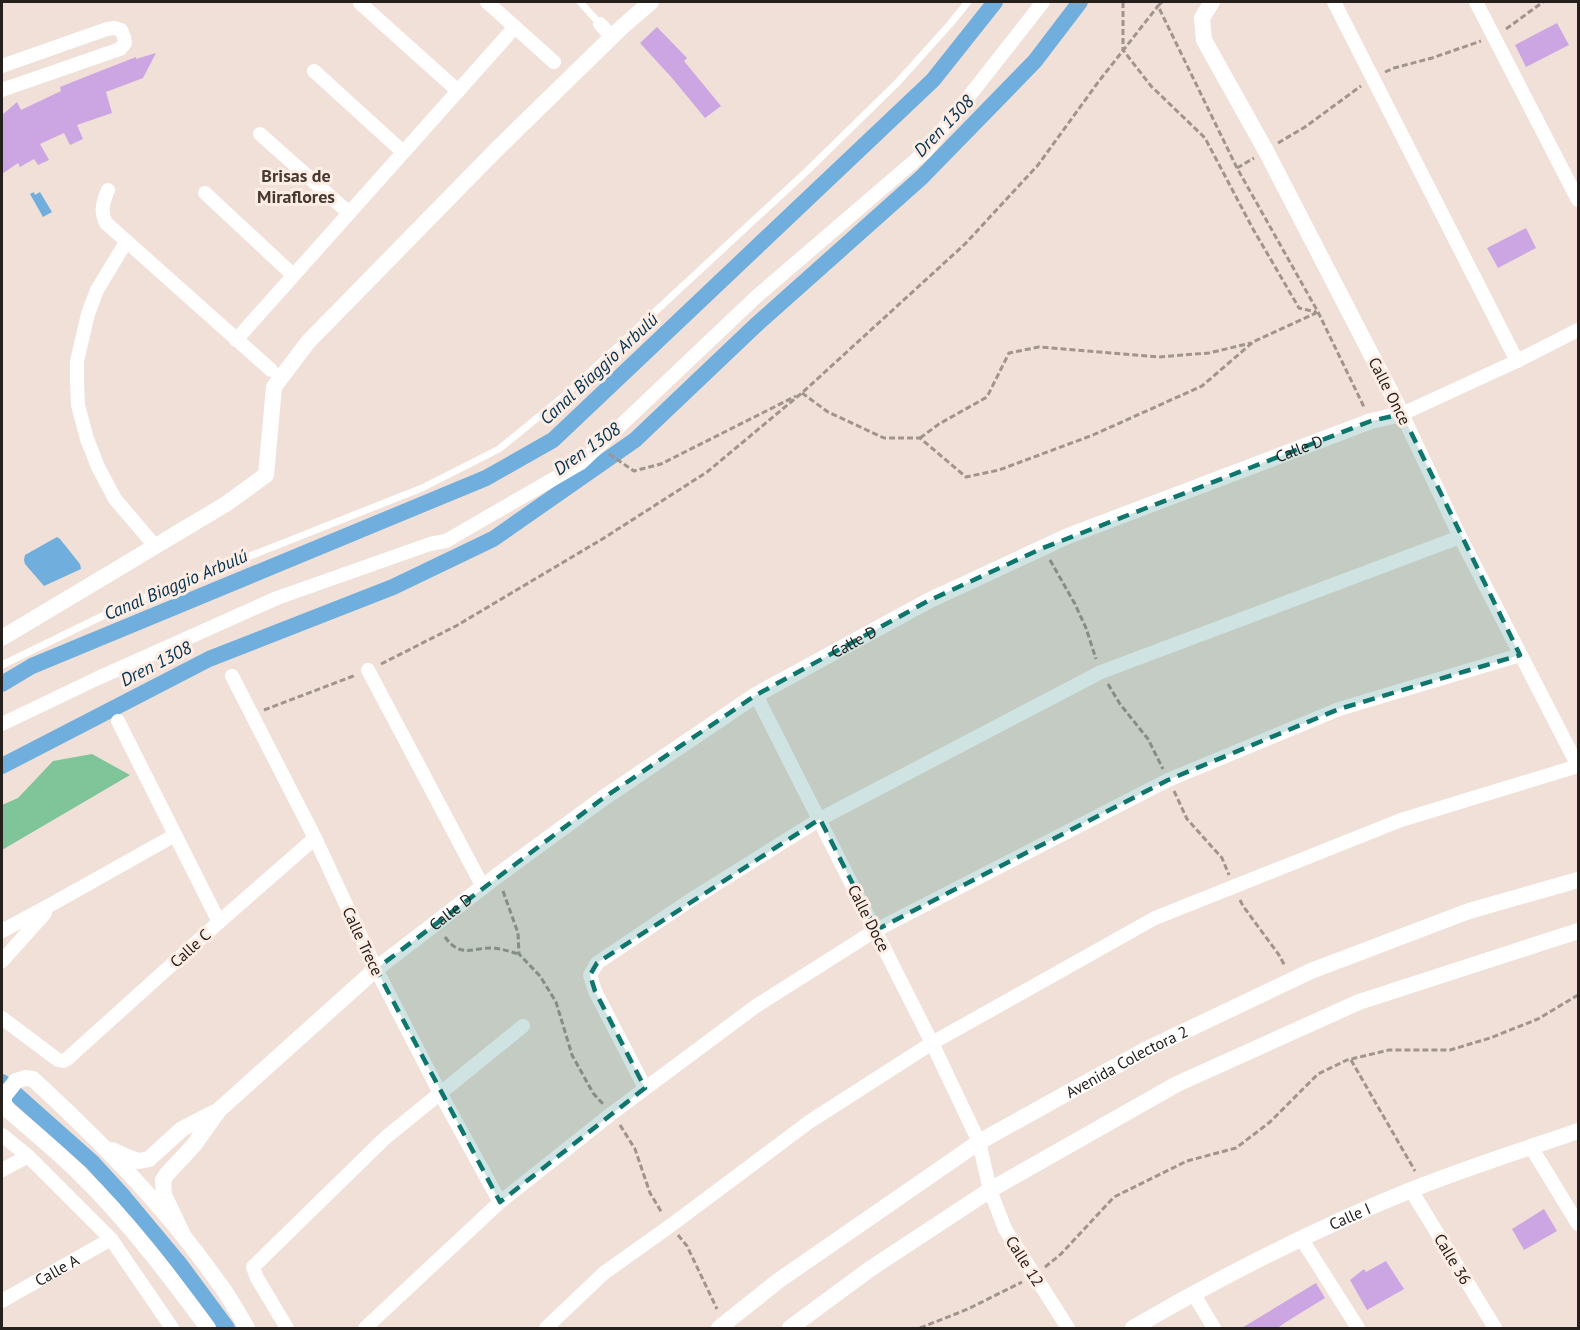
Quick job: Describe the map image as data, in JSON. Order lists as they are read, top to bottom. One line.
{"streets":{"street":["Calle Once","Calle D","Calle Doce","Calle Trece","Calle C","Avenida Colectora 2","Calle I","Calle 36","Calle 12","Calle A"]},"crossings":[["Calle Once","Calle D"],["Calle D","Calle Doce"],["Calle D","Calle Trece"],["Calle Doce","Avenida Colectora 2"],["Calle Doce","Calle 12"],["Calle Trece","Calle C"],["Avenida Colectora 2","Calle 12"],["Calle I","Calle 36"]],"districts":["Brisas de Miraflores"],"water":["Dren 1308","Canal Biaggio Arbulú"]}
